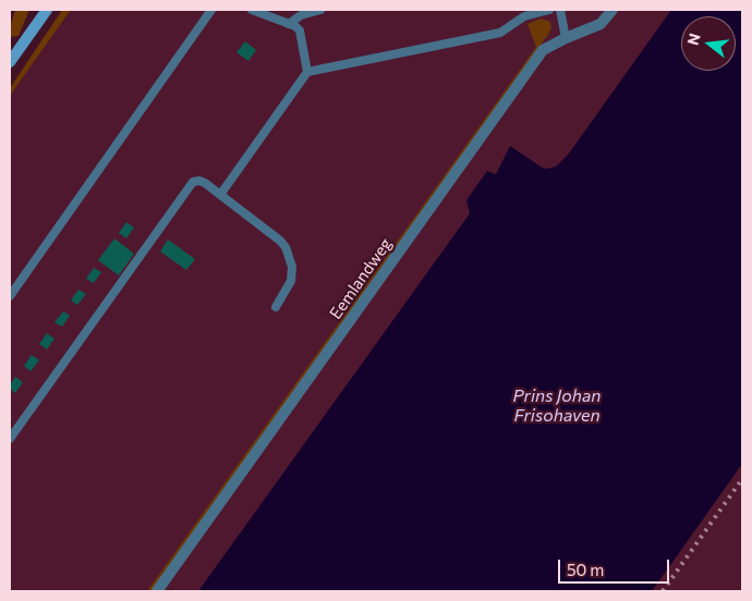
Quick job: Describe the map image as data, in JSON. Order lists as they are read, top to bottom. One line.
{"streets":{"street":["Eemlandweg"]},"water":["Prins Johan Frisohaven"],"scale_bar":"50 m","north":"left"}
